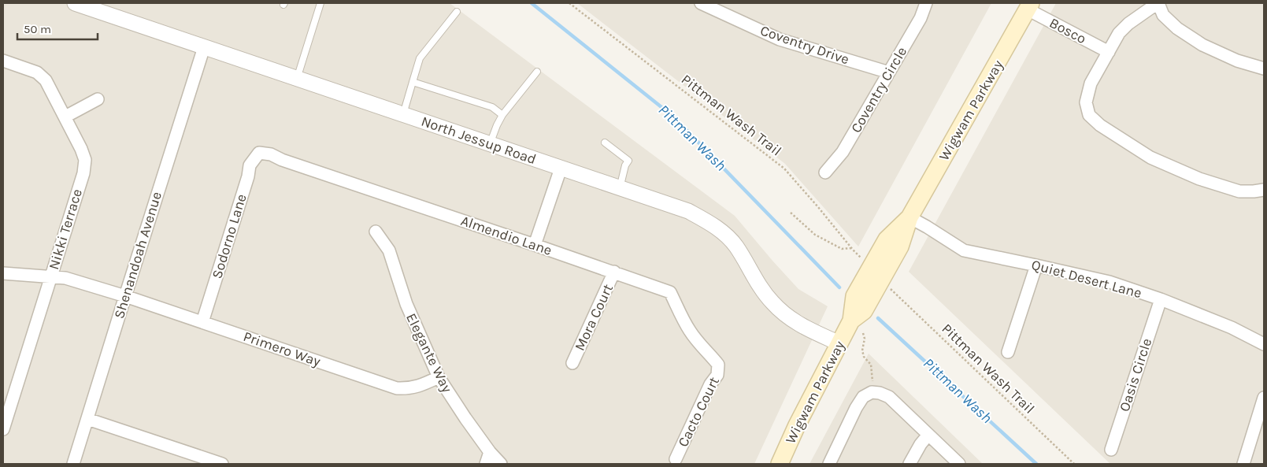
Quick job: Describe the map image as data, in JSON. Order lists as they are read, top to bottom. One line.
{"streets":{"main road":["Wigwam Parkway"],"street":["Bosco","Coventry Drive","Coventry Circle","North Jessup Road","Nikki Terrace","Almendio Lane","Sodorno Lane","Shenandoah Avenue","Quiet Desert Lane","Mora Court","Primero Way","Elegante Way","Oasis Circle","Cacto Court"],"path":["Pittman Wash Trail"]},"crossings":[["Bosco","Wigwam Parkway"],["Coventry Drive","Coventry Circle"],["Wigwam Parkway","North Jessup Road"],["Wigwam Parkway","Quiet Desert Lane"],["North Jessup Road","Shenandoah Avenue"],["Nikki Terrace","Primero Way"],["Almendio Lane","Sodorno Lane"],["Almendio Lane","Mora Court"],["Almendio Lane","Cacto Court"],["Sodorno Lane","Primero Way"],["Shenandoah Avenue","Primero Way"],["Quiet Desert Lane","Oasis Circle"],["Primero Way","Elegante Way"]],"water":["Pittman Wash"],"scale_bar":"50 m"}
